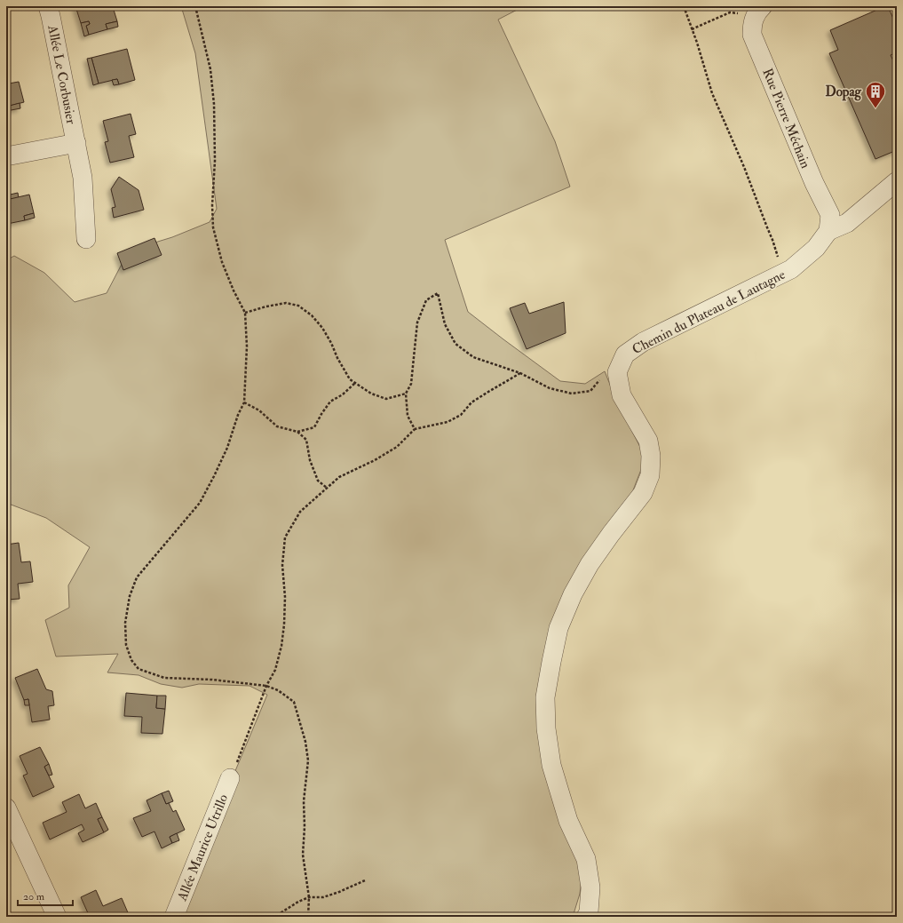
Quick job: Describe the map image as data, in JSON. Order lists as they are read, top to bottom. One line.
{"streets":{"street":["Allée Le Corbusier","Rue Pierre Méchain","Chemin du Plateau de Lautagne","Allée Maurice Utrillo"]},"crossings":[["Rue Pierre Méchain","Chemin du Plateau de Lautagne"]],"places":{"building":["Dopag"]},"scale_bar":"20 m"}
